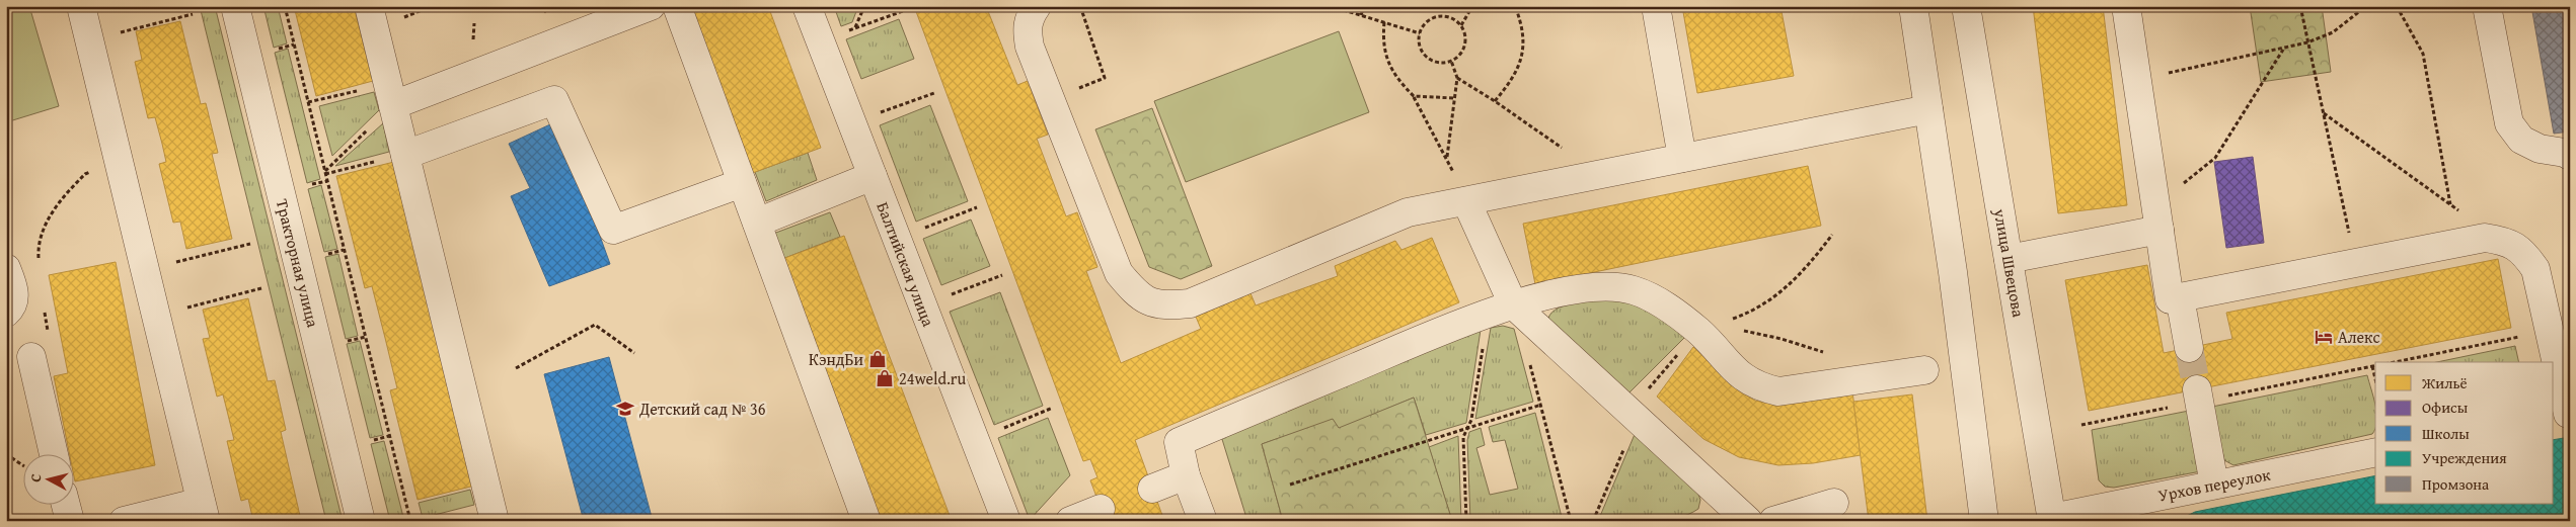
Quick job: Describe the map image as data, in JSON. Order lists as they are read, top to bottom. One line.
{"streets":{"street":["Тракторная улица","улица Швецова","Балтийская улица","Урхов переулок"]},"crossings":[["улица Швецова","Урхов переулок"]],"places":{"hotel":["Алекс"],"shop":["КэндБи","24weld.ru"],"school or university":["Детский сад № 36"]},"legend":["Жильё","Офисы","Школы","Учреждения","Промзона"],"north":"left"}
